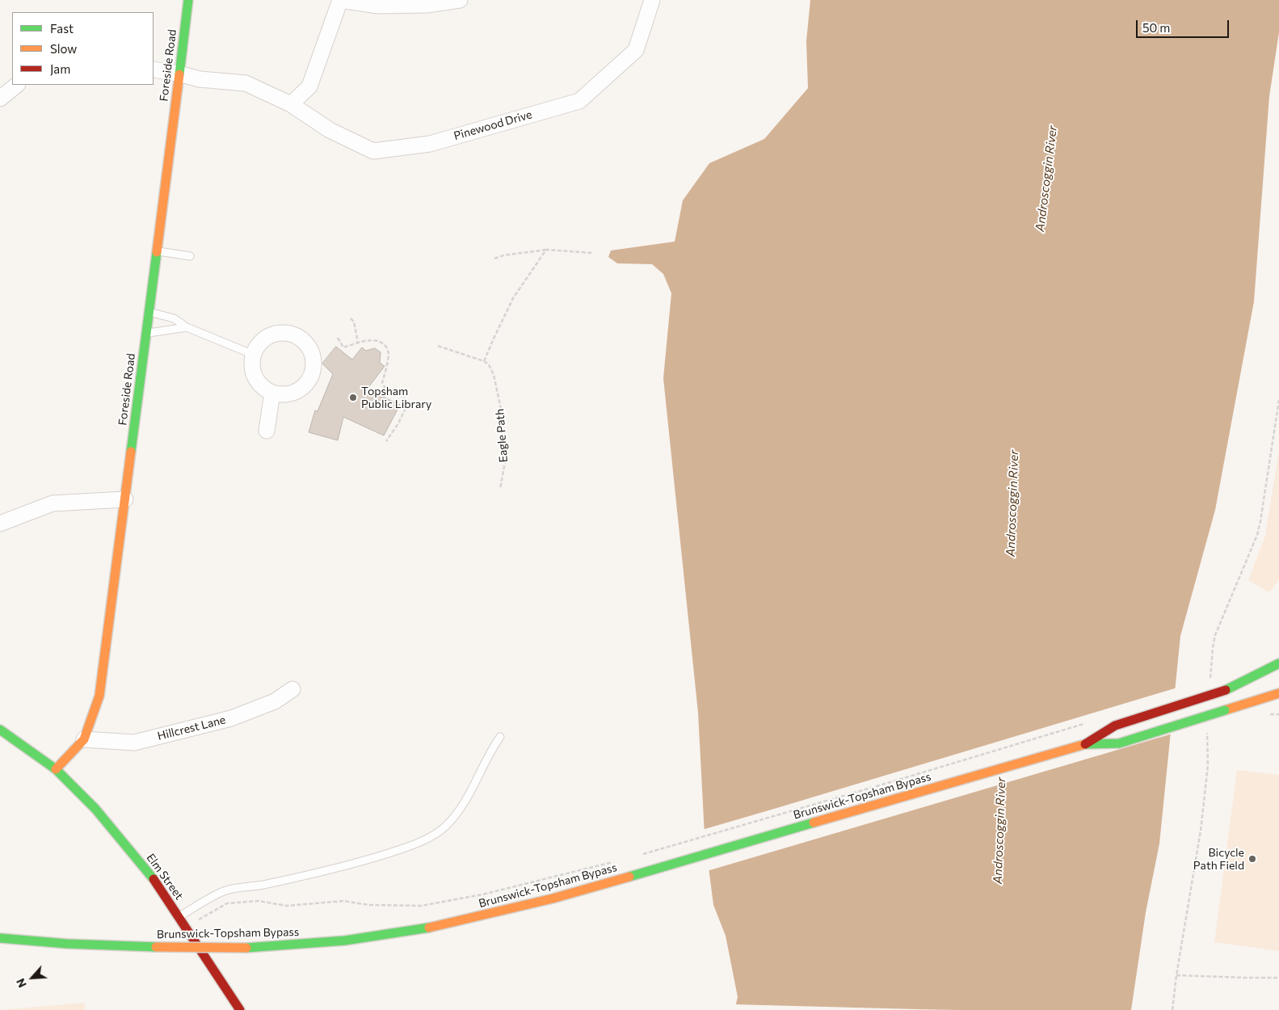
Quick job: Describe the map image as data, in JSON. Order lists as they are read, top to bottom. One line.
{"streets":{"main road":["Foreside Road","Brunswick-Topsham Bypass","Elm Street"],"street":["Pinewood Drive","Hillcrest Lane"],"path":["Eagle Path"]},"crossings":[["Foreside Road","Pinewood Drive"],["Foreside Road","Hillcrest Lane"],["Foreside Road","Elm Street"]],"water":["Androscoggin River"],"places":["Topsham Public Library","Bicycle Path Field"],"legend":["Fast","Slow","Jam"],"scale_bar":"50 m","north":"bottom left"}
